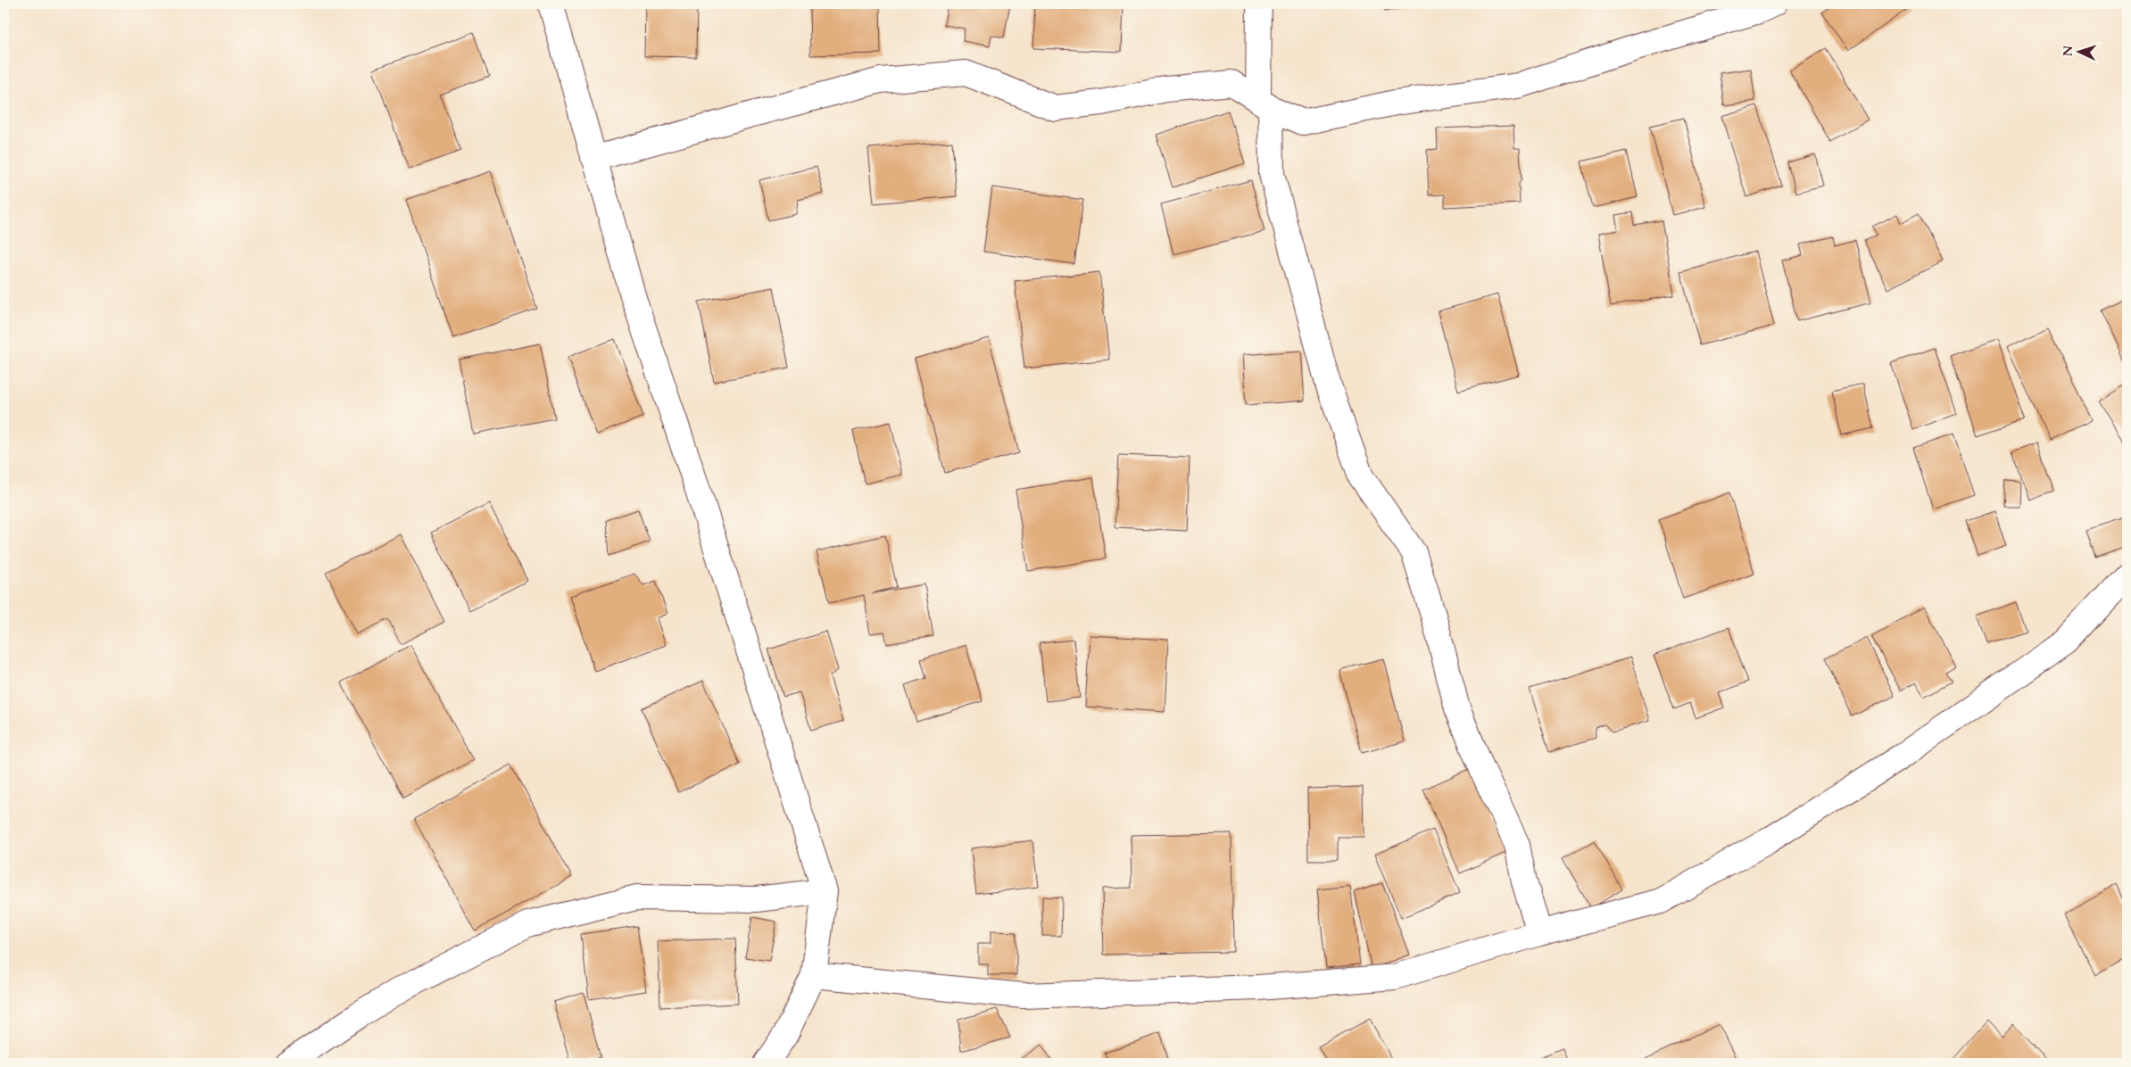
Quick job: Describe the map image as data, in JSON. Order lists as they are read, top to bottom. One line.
{"north":"left"}
